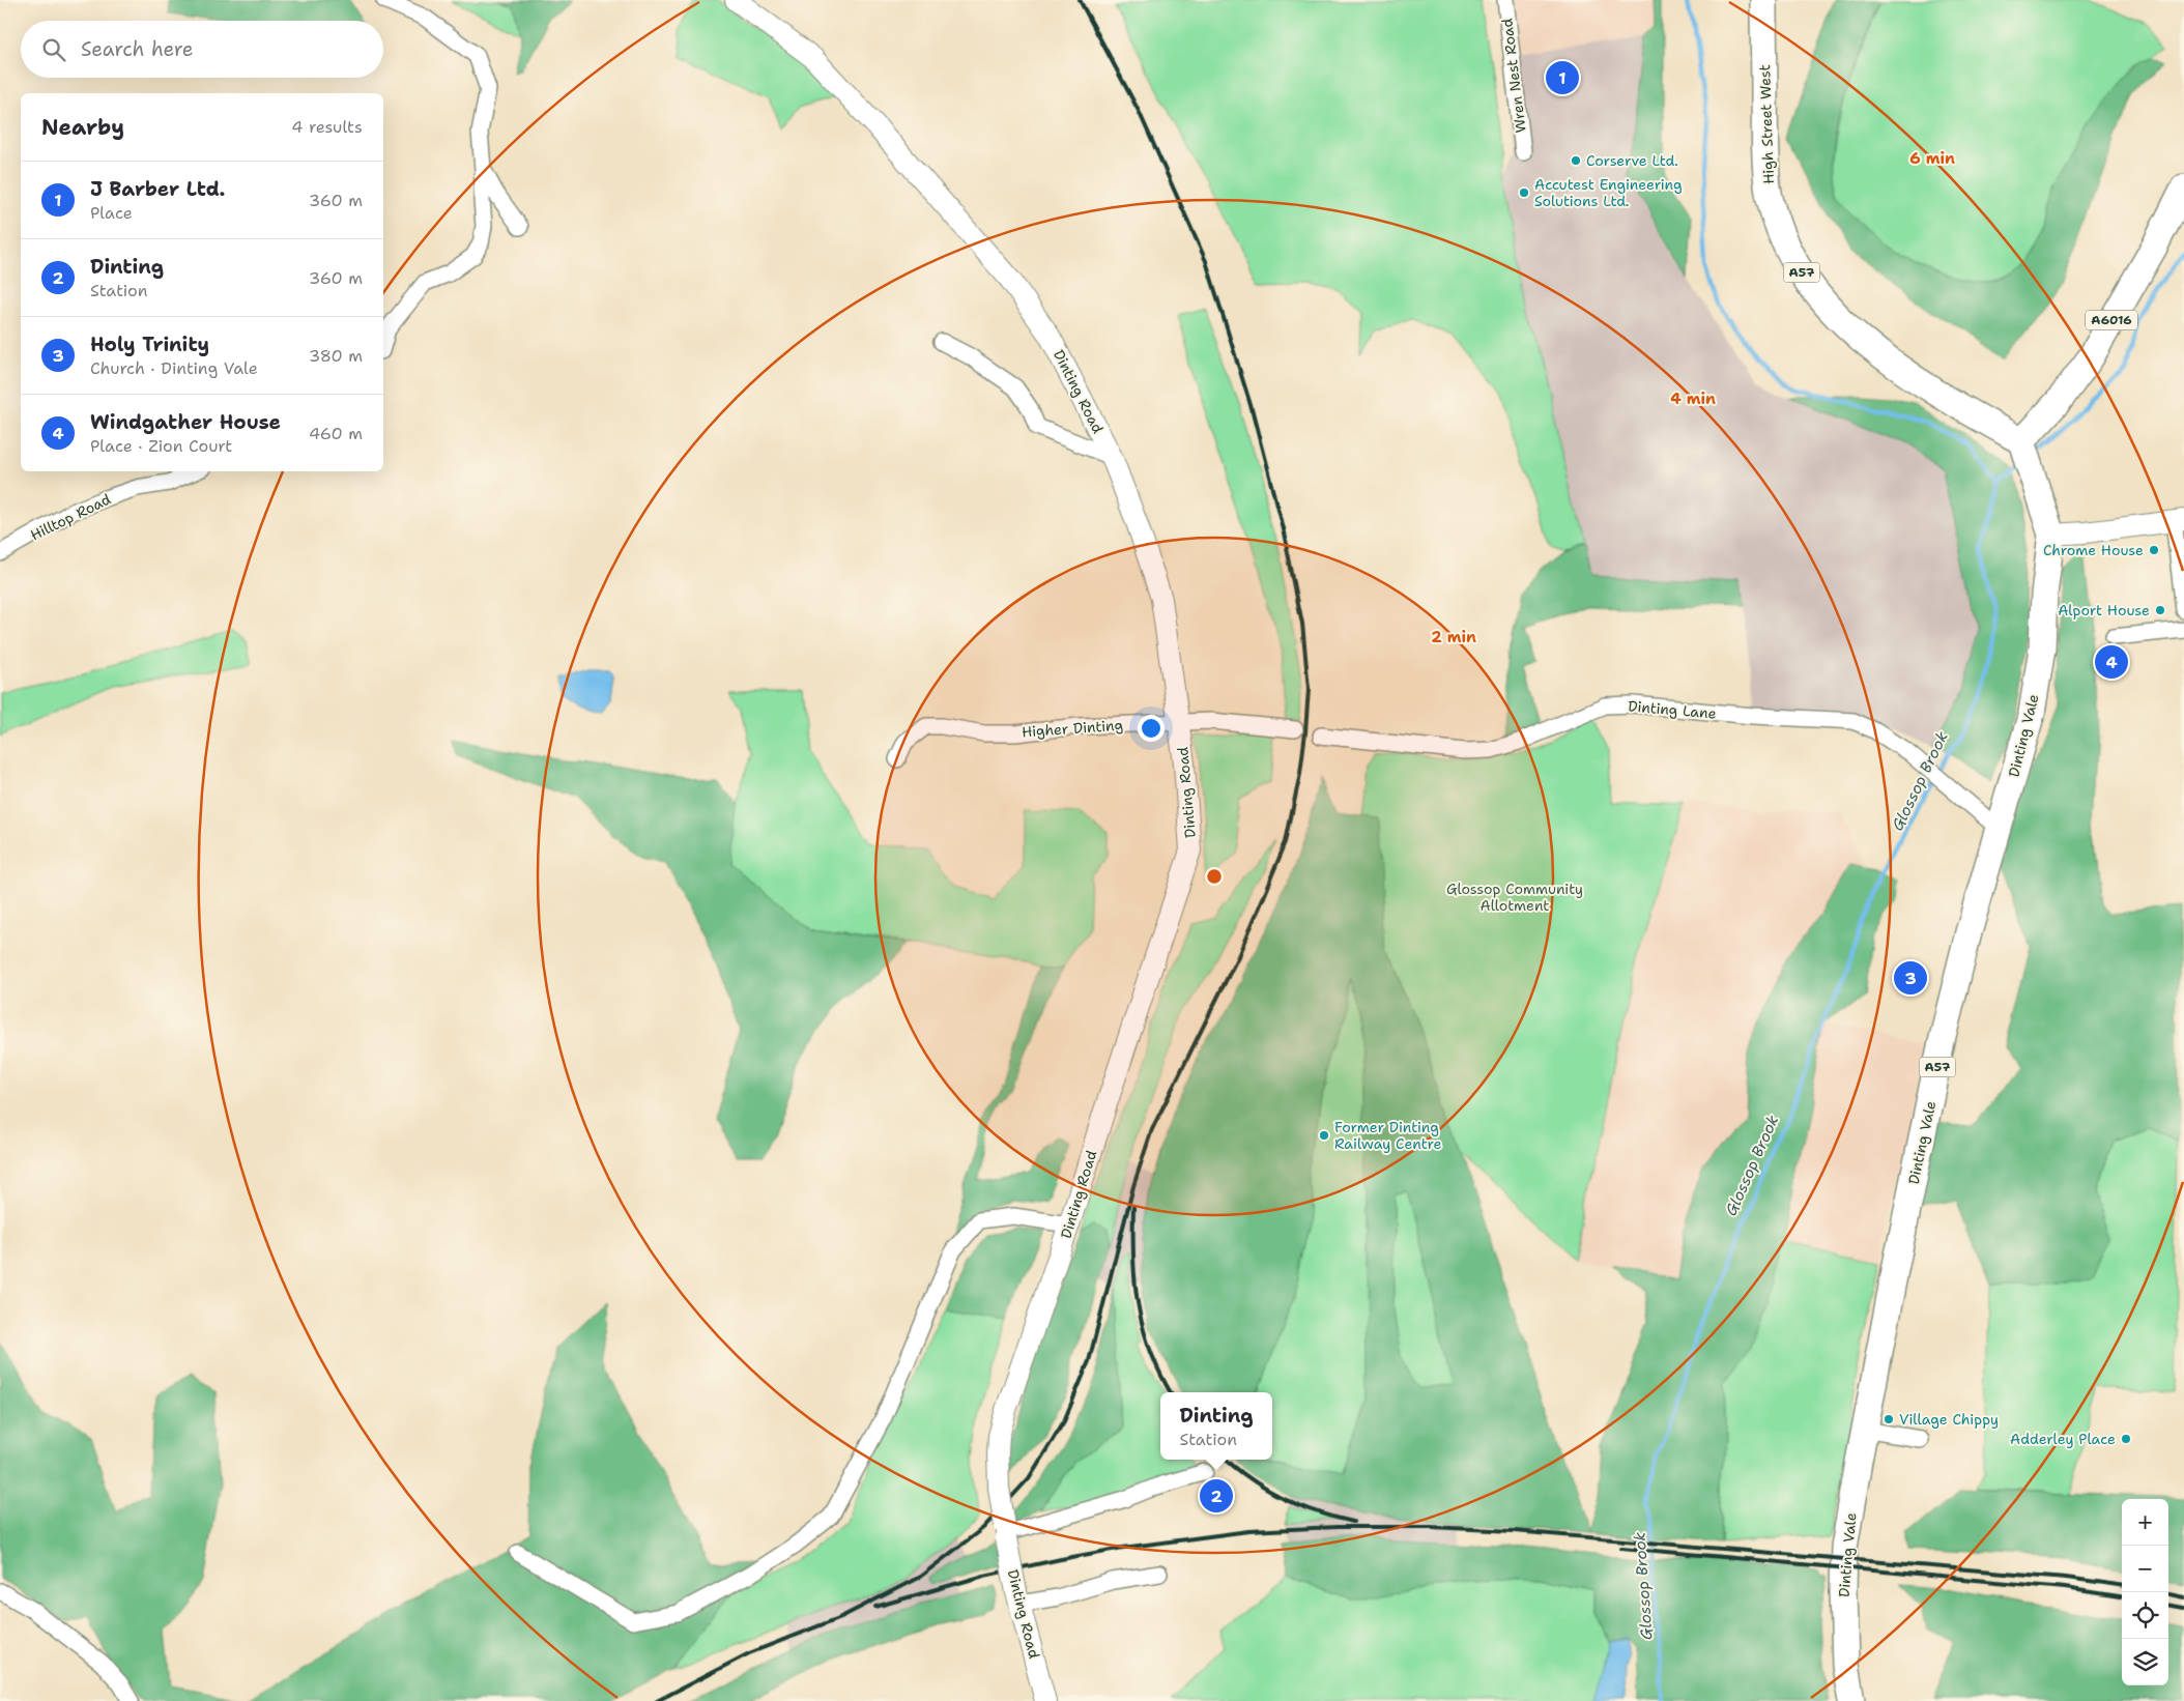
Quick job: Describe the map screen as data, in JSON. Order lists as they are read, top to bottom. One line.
{"streets":{"main road":["High Street West","A57","A6016","Dinting Vale"],"street":["Wren Nest Road","Dinting Road","Hilltop Road","Dinting Lane","Higher Dinting"]},"crossings":[["High Street West","A6016"],["High Street West","Dinting Vale"],["A6016","Dinting Vale"],["Dinting Road","Higher Dinting"],["Dinting Lane","Dinting Vale"]],"water":["Glossop Brook"],"parks":["Glossop Community Allotment"],"places":["Corserve Ltd.","Accutest Engineering Solutions Ltd.","Chrome House","Alport House","Former Dinting Railway Centre","Village Chippy","Adderley Place"],"page":{"search":"Search here","pins":["1","4","3","2"],"heading":["Nearby","4 results"],"list":[{"mark":"1","name":"J Barber Ltd.","note":"Place","value":"360 m"},{"mark":"2","name":"Dinting","note":"Station","value":"360 m"},{"mark":"3","name":"Holy Trinity","note":"Church · Dinting Vale","value":"380 m"},{"mark":"4","name":"Windgather House","note":"Place · Zion Court","value":"460 m"}],"popup":["Dinting","Station"],"map_buttons":["+","−"]},"rings":["6 min","4 min","2 min"]}
